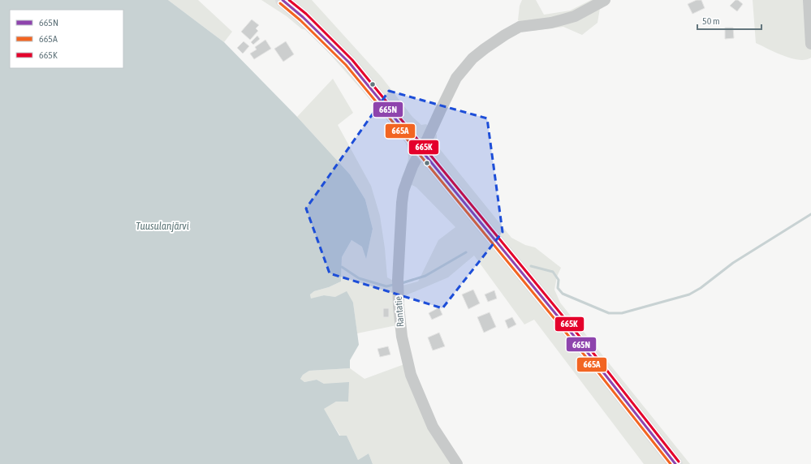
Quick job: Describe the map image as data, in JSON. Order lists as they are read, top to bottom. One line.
{"streets":{"street":["Rantatie"]},"water":["Tuusulanjärvi"],"lines":["transit line 665N","transit line 665K","transit line 665A"],"legend":["665N","665A","665K"],"scale_bar":"50 m"}
